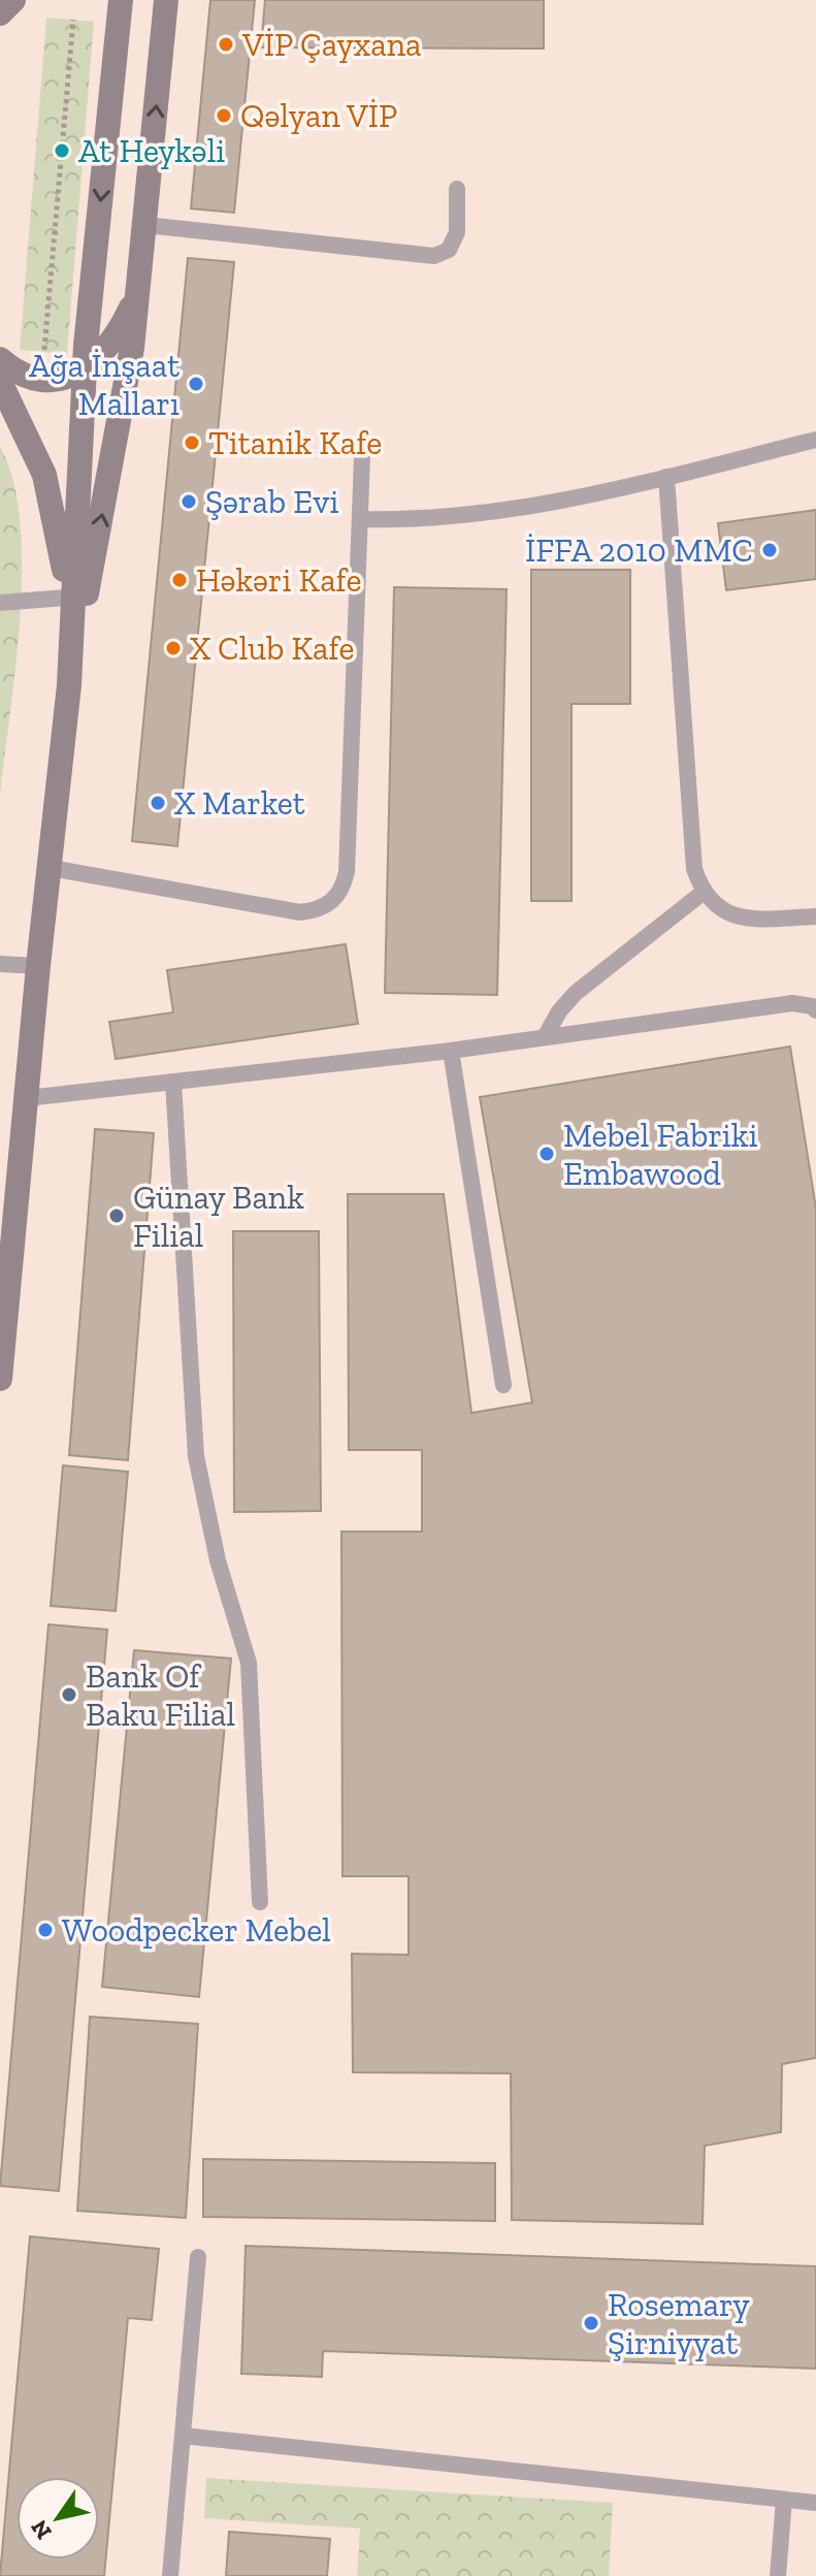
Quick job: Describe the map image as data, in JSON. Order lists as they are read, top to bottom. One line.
{"places":["VİP Çayxana","Qəlyan VİP","At Heykəli","Ağa İnşaat Malları","Titanik Kafe","Şərab Evi","İFFA 2010 MMC","Həkəri Kafe","X Club Kafe","X Market","Mebel Fabriki Embawood","Günay Bank Filial","Bank Of Baku Filial","Woodpecker Mebel","Rosemary Şirniyyat"],"north":"bottom left"}
